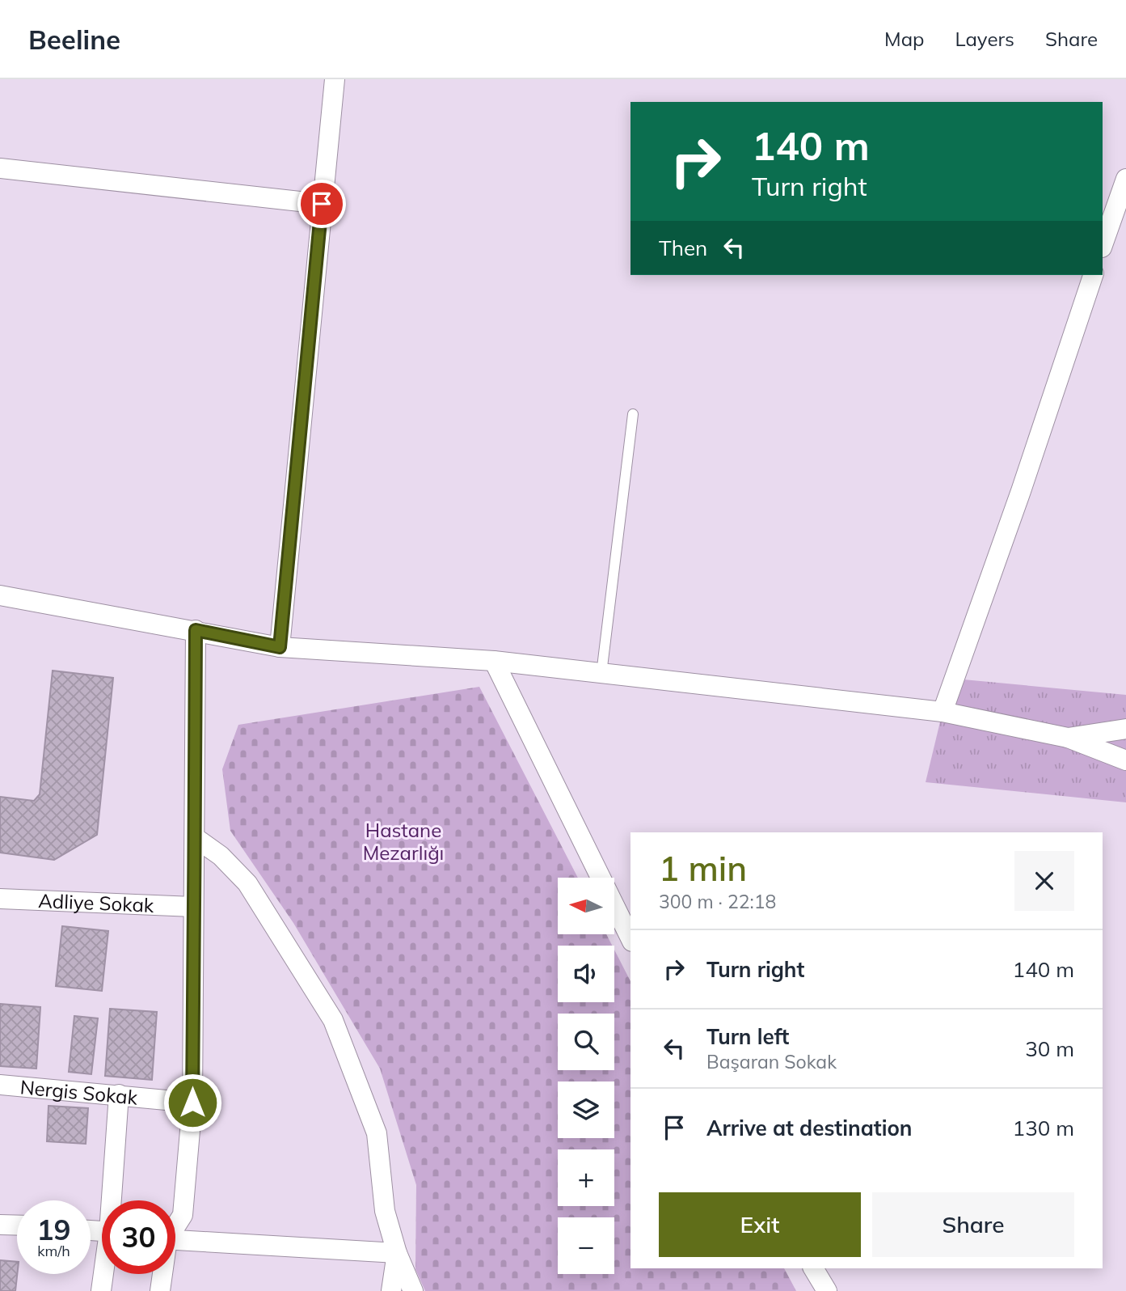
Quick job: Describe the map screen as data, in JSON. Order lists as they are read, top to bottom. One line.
{"streets":{"street":["Adliye Sokak","Nergis Sokak"]},"parks":["Hastane Mezarlığı"],"north":"left","page":{"header":"Beeline","nav":["Map","Layers","Share"],"turn":["140 m","Turn right"],"then":"Then","heading":["1 min","300 m · 22:18"],"map_buttons":["+","−"],"list":[{"name":"Turn right","value":"140 m"},{"name":"Turn left","note":"Başaran Sokak","value":"30 m"},{"name":"Arrive at destination","value":"130 m"}],"buttons":["Exit","Share"],"speed":"19 km/h","limit":"30"}}
